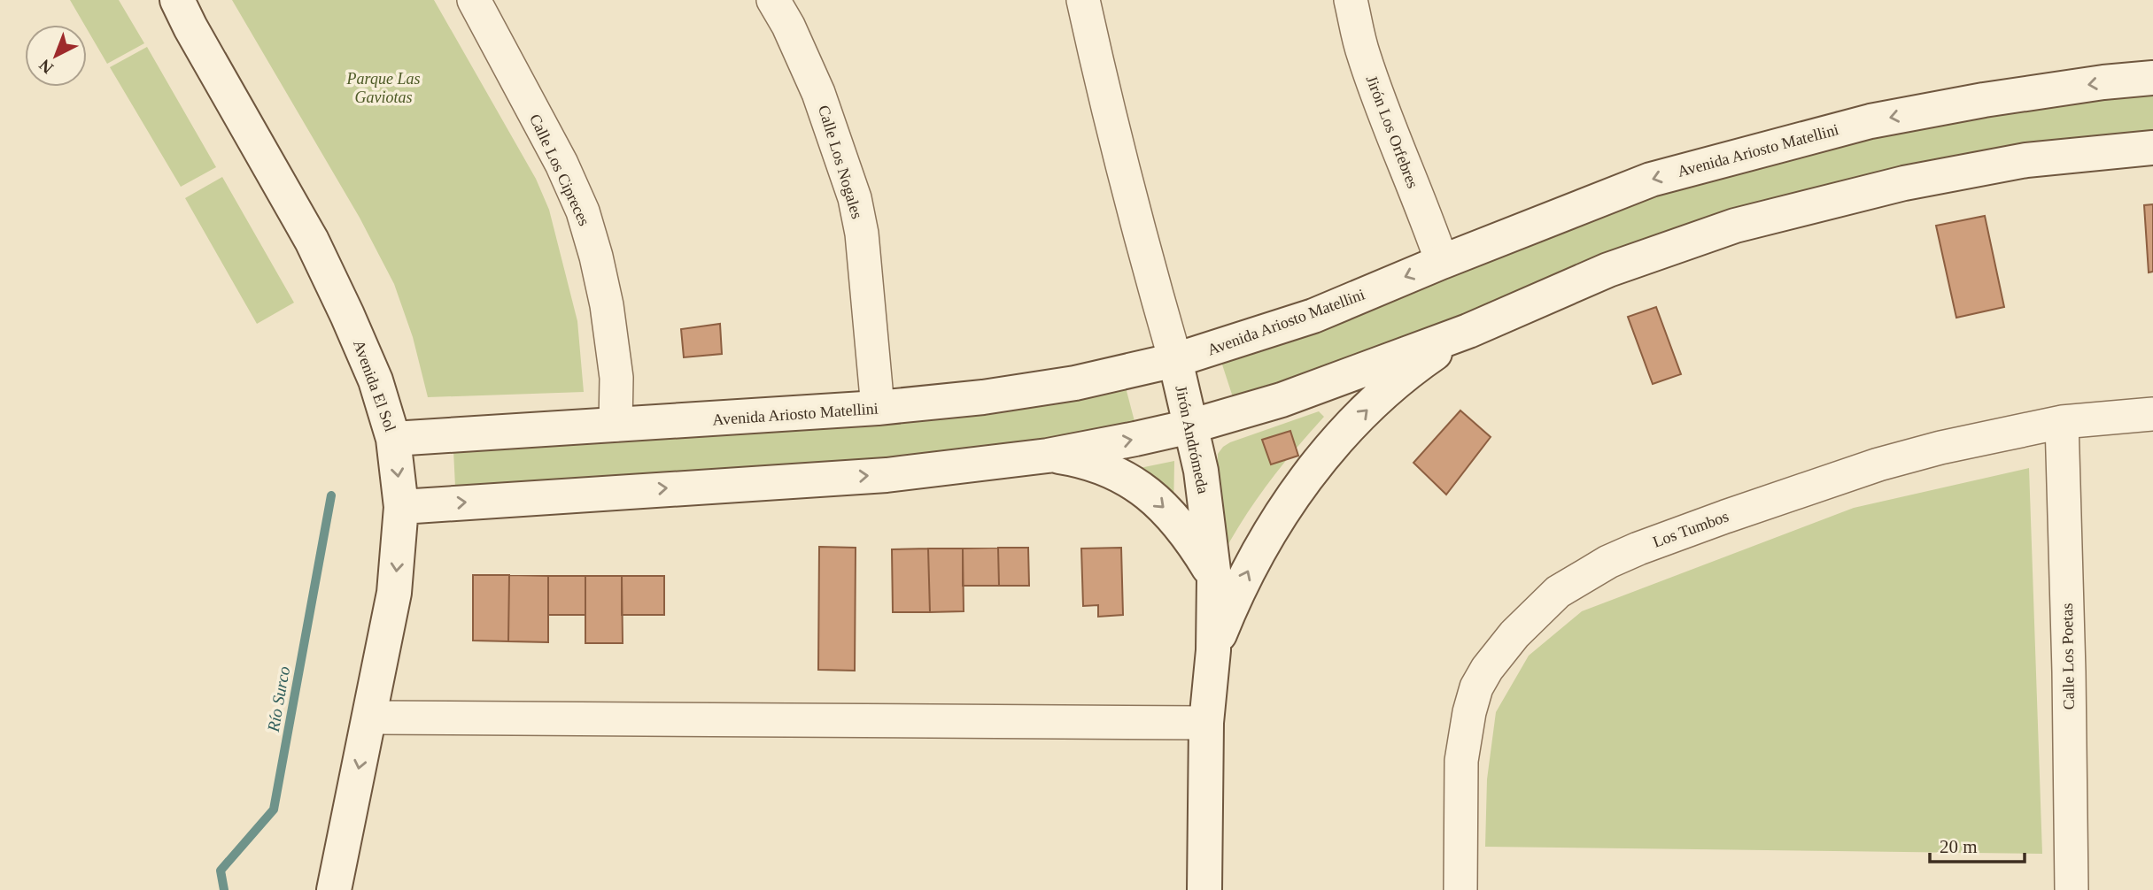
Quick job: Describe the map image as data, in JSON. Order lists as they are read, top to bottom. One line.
{"streets":{"main road":["Avenida Ariosto Matellini","Avenida El Sol","Jirón Andrómeda"],"street":["Jirón Los Orfebres","Calle Los Nogales","Calle Los Cipreces","Los Tumbos","Calle Los Poetas"]},"crossings":[["Jirón Los Orfebres","Avenida Ariosto Matellini"],["Avenida Ariosto Matellini","Calle Los Nogales"],["Avenida Ariosto Matellini","Calle Los Cipreces"],["Avenida Ariosto Matellini","Avenida El Sol"],["Avenida Ariosto Matellini","Jirón Andrómeda"],["Los Tumbos","Calle Los Poetas"]],"one_way":["Avenida El Sol"],"water":["Río Surco"],"parks":["Parque Las Gaviotas"],"scale_bar":"20 m","north":"bottom left"}
